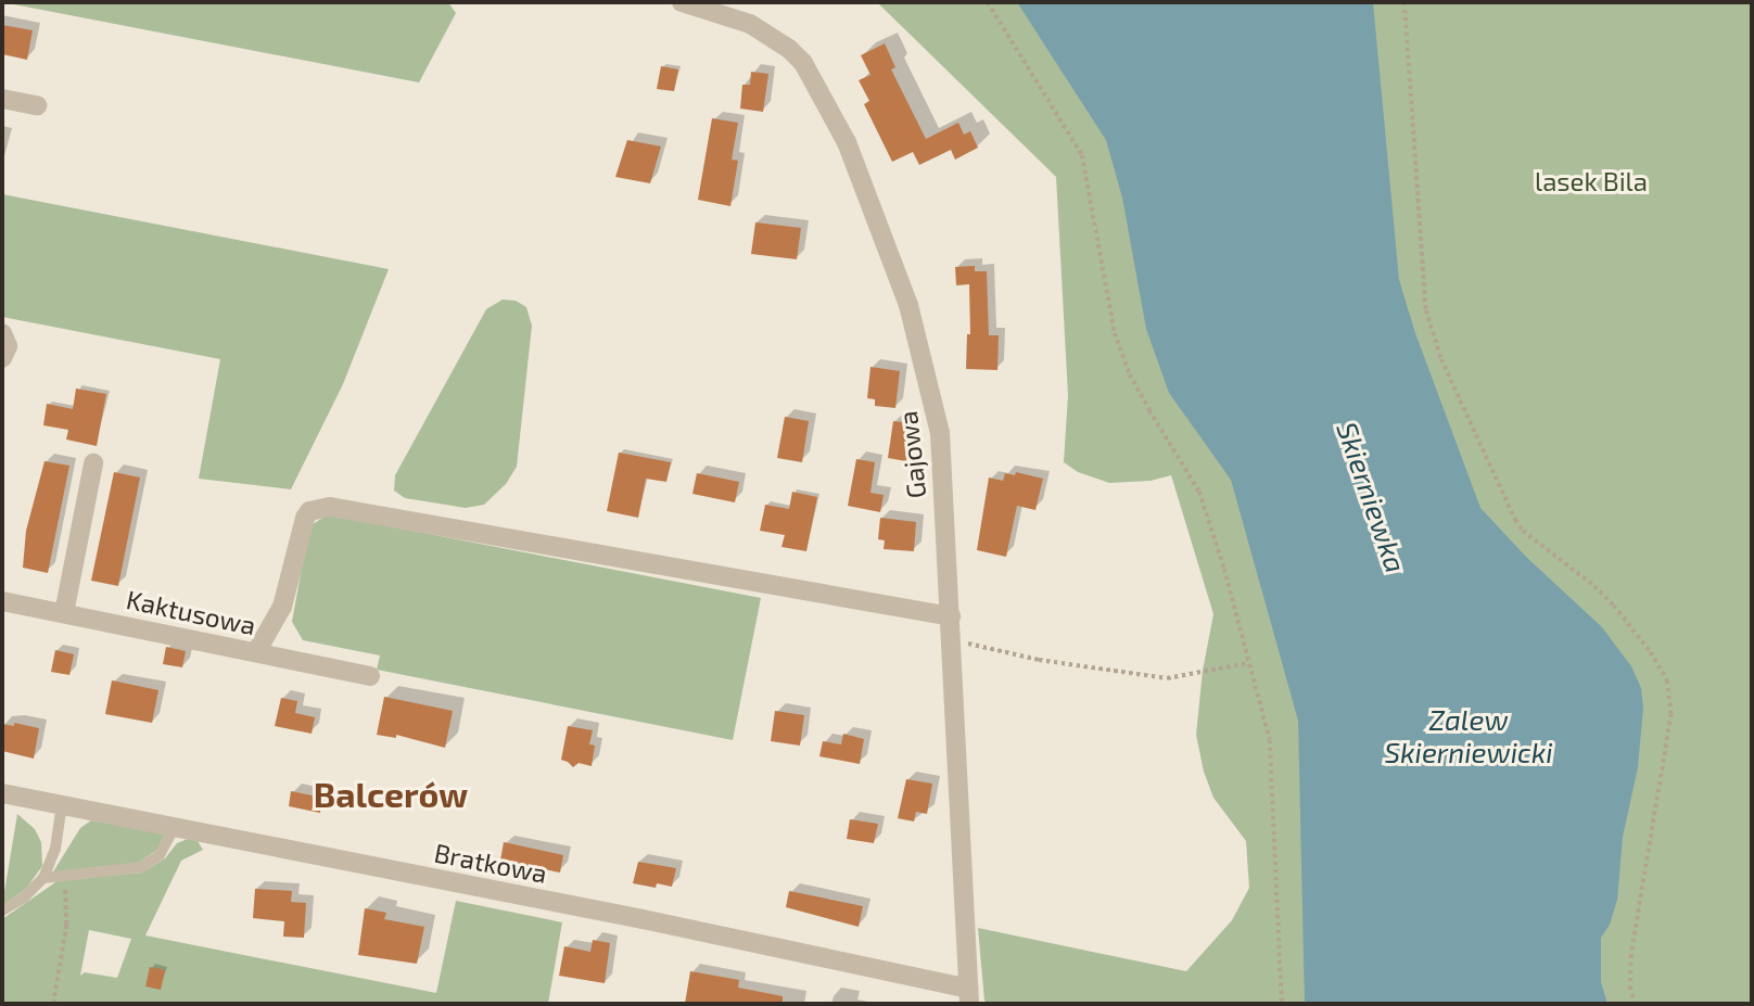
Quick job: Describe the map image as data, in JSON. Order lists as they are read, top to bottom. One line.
{"streets":{"street":["Gajowa","Kaktusowa","Bratkowa"]},"crossings":[["Gajowa","Bratkowa"]],"districts":["Balcerów"],"water":["Skierniewka","Zalew Skierniewicki"],"parks":["lasek Bila"]}
